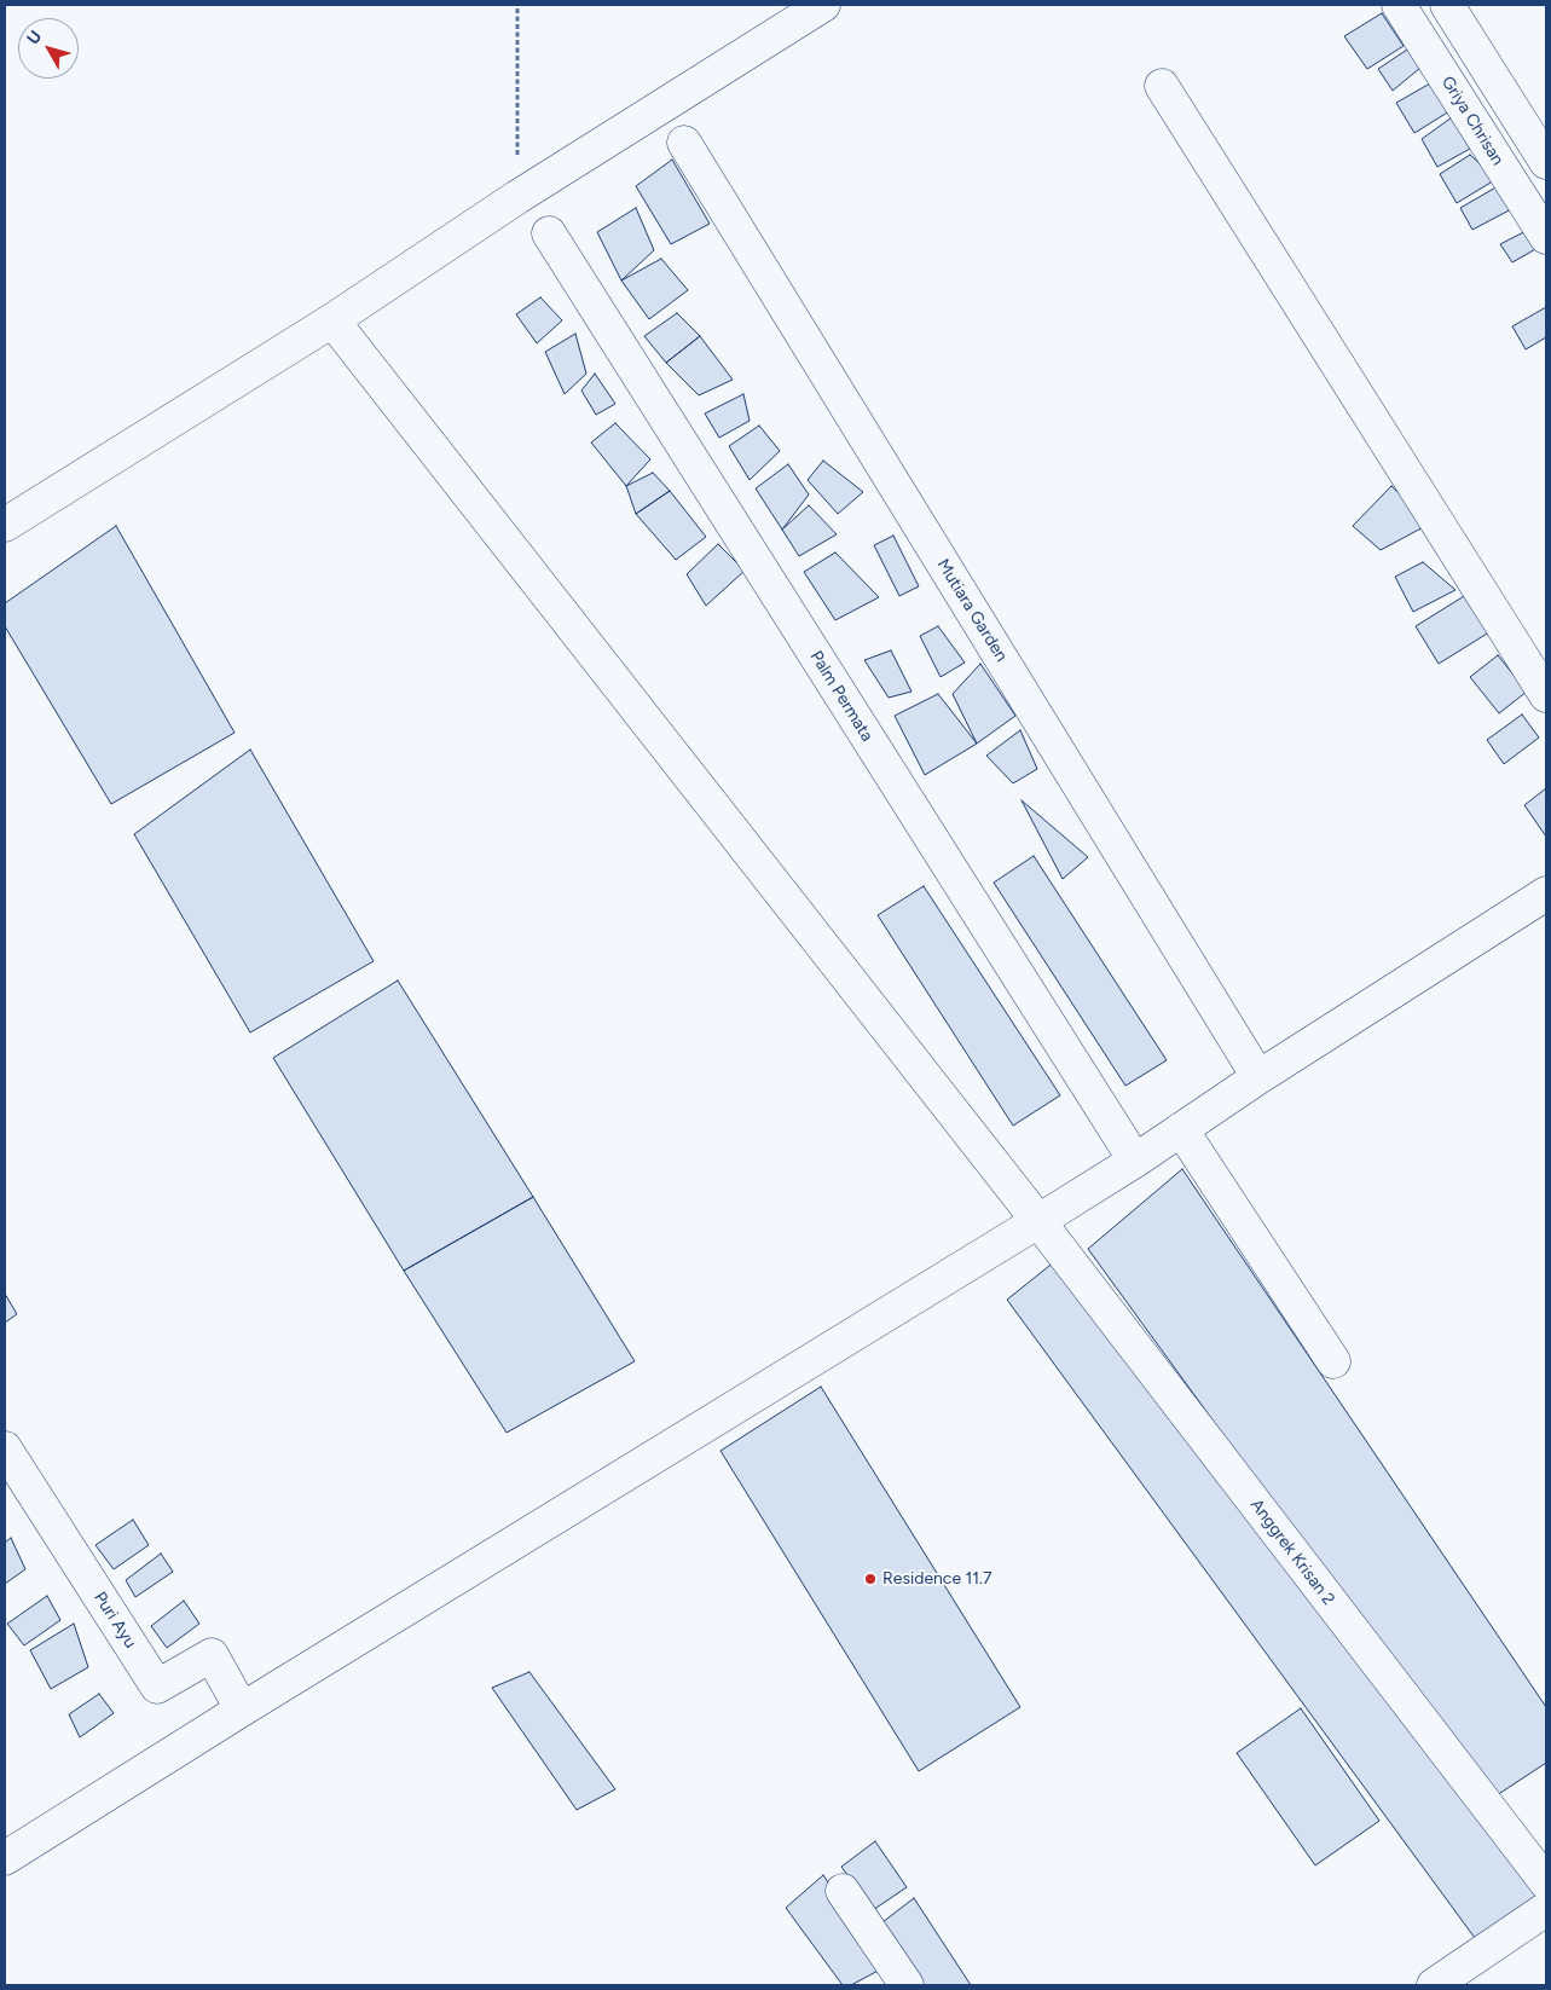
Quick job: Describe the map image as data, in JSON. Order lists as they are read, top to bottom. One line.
{"streets":{"street":["Griya Chrisan","Mutiara Garden","Palm Permata","Anggrek Krisan 2","Puri Ayu"]},"places":["Residence 11.7"],"north":"top left"}
